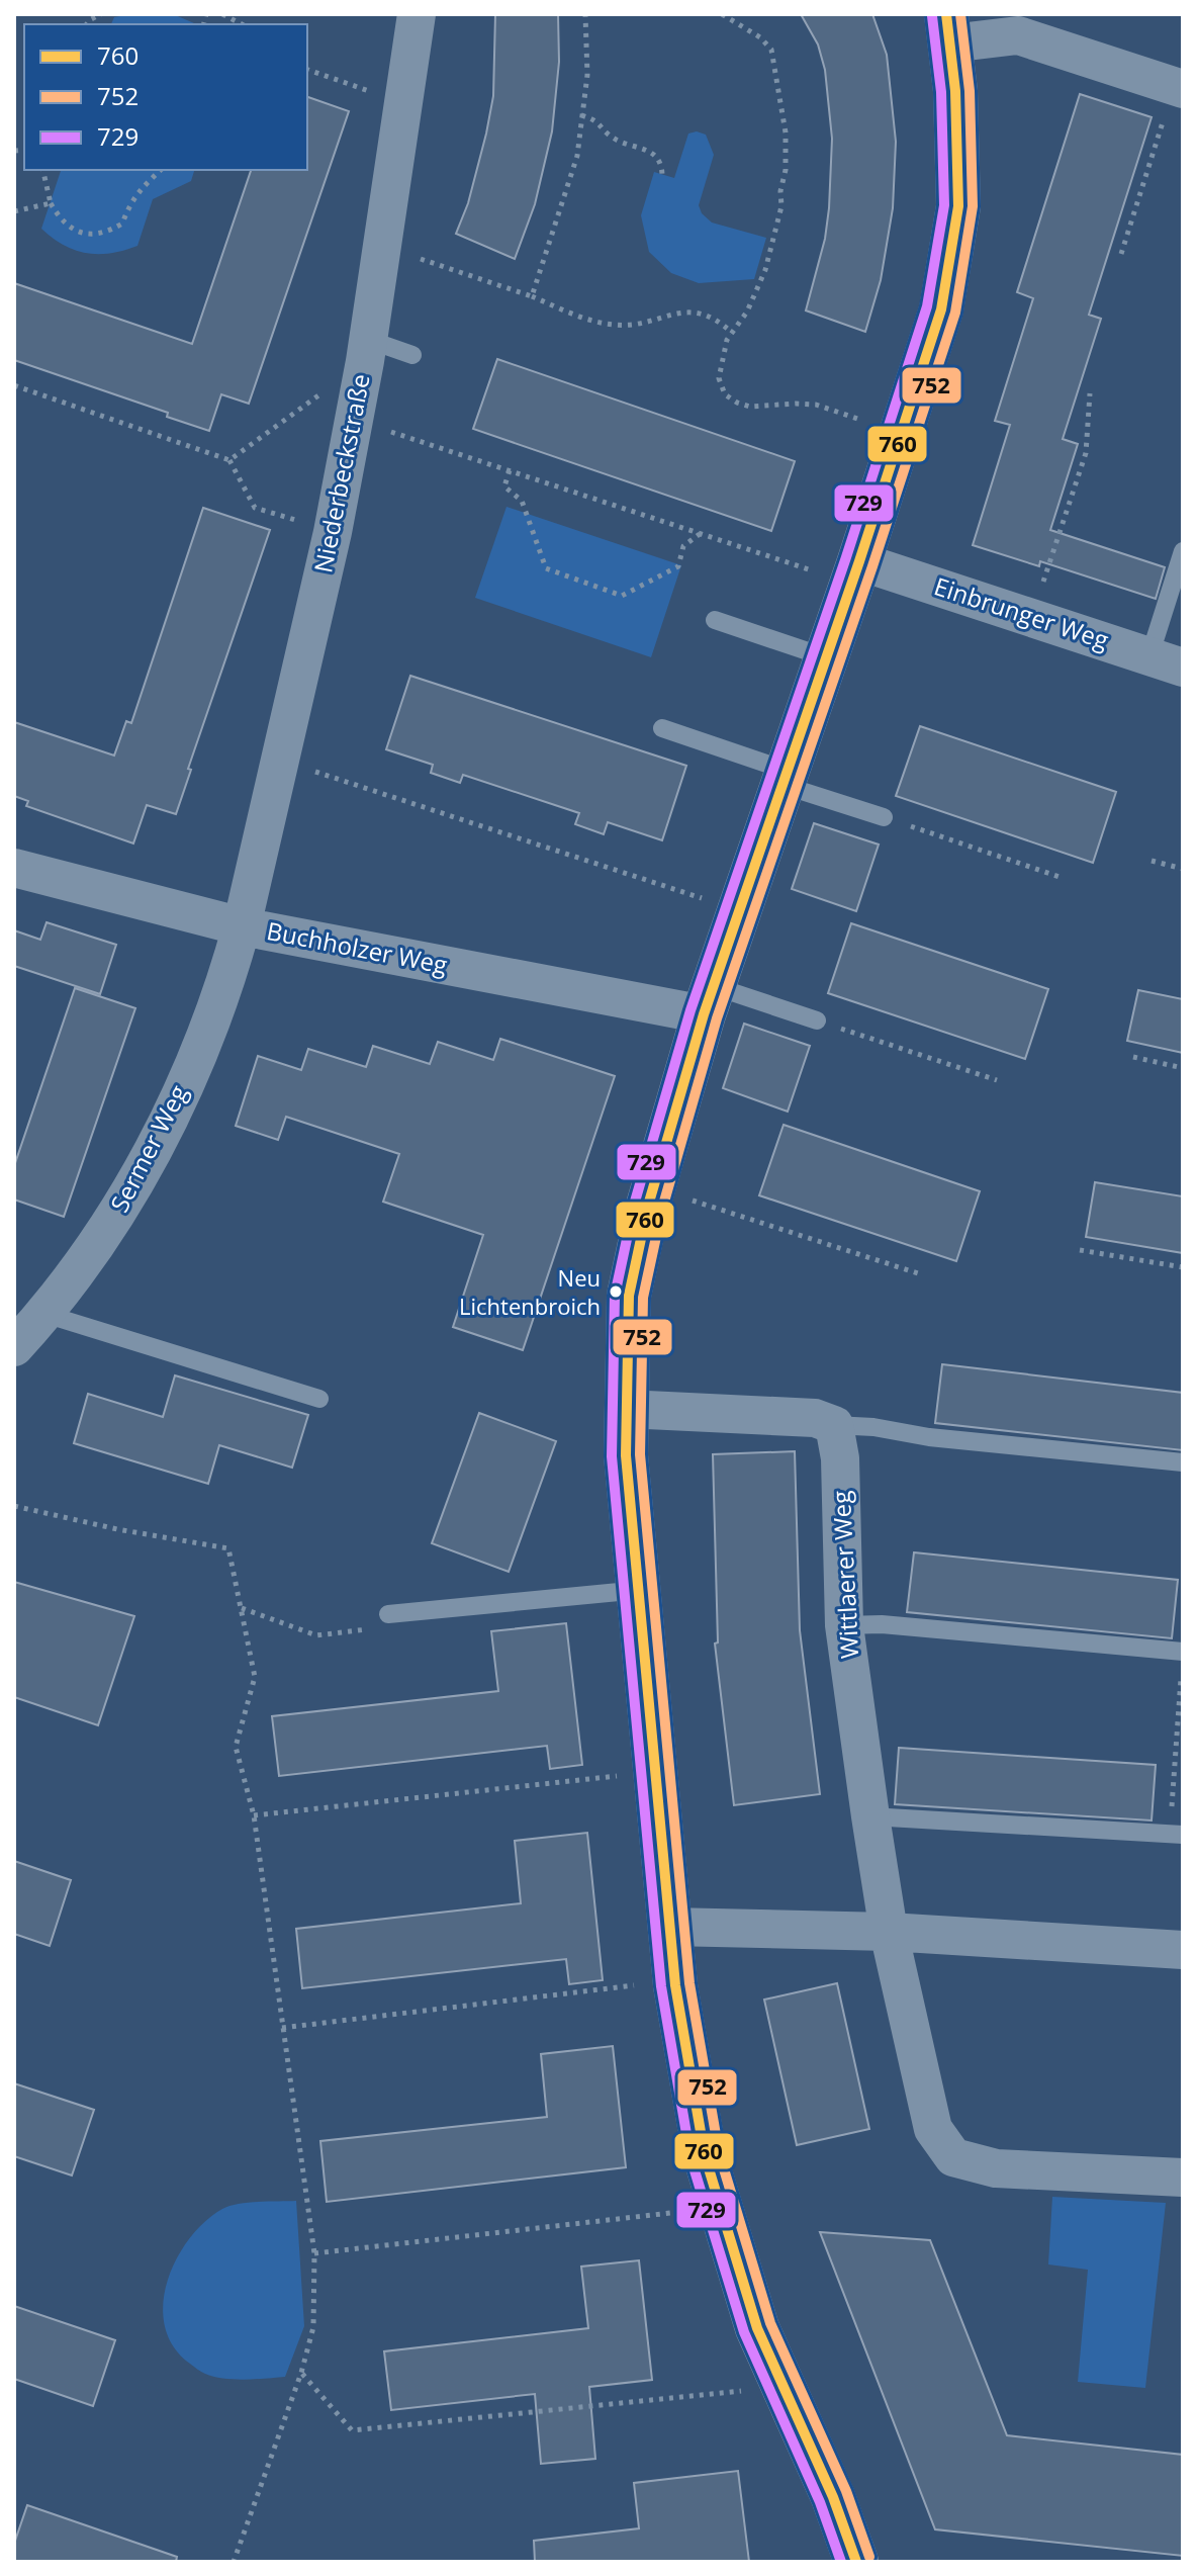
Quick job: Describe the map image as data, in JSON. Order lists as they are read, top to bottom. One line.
{"streets":{"street":["Niederbeckstraße","Einbrunger Weg","Buchholzer Weg","Sermer Weg","Wittlaerer Weg"]},"crossings":[["Niederbeckstraße","Buchholzer Weg"],["Niederbeckstraße","Sermer Weg"],["Buchholzer Weg","Sermer Weg"]],"places":["Neu Lichtenbroich"],"lines":["transit line 760","transit line 752","transit line 729"],"legend":["760","752","729"]}
